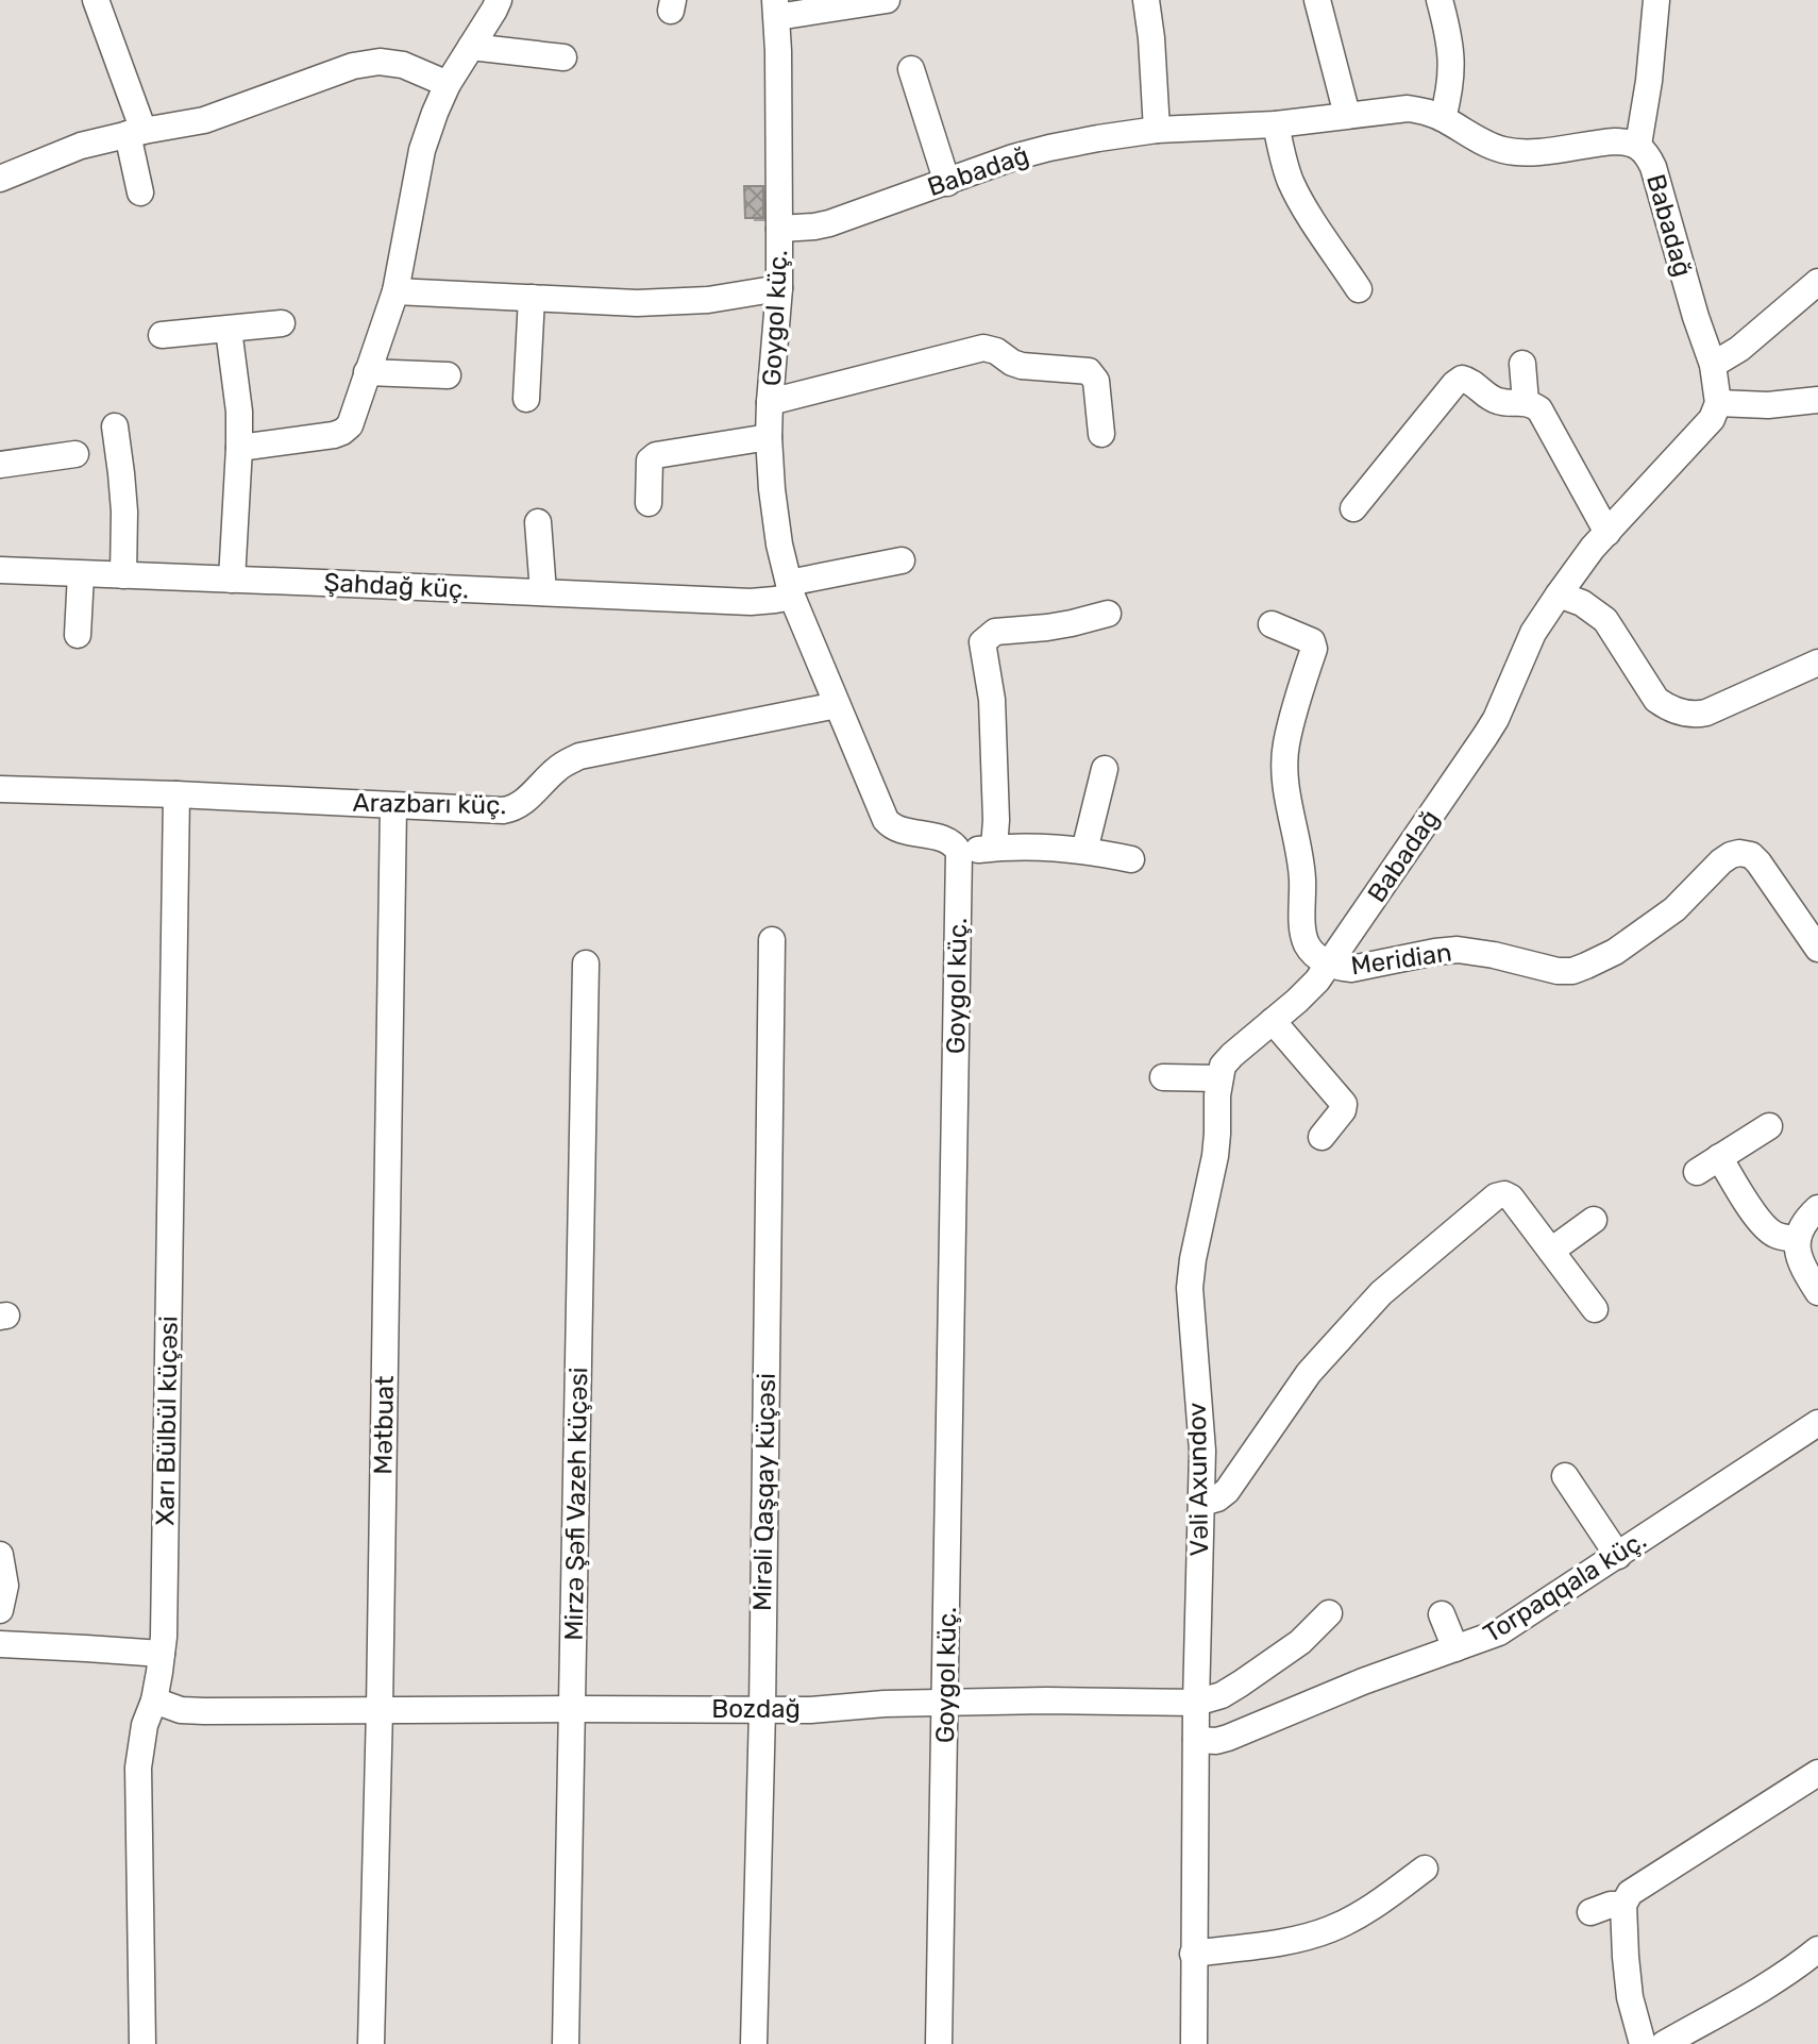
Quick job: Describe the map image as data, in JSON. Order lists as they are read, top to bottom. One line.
{"streets":{"street":["Babadağ","Goygol küç.","Şahdağ küç.","Arazbarı küç.","Meridian","Xarı Bülbül küçəsi","Mətbuat","Vəli Axundov","Mirəli Qaşqay küçəsi","Mirzə Şəfi Vazeh küçəsi","Torpaqqala küç.","Bozdağ"]},"crossings":[["Babadağ","Goygol küç."],["Babadağ","Meridian"],["Goygol küç.","Şahdağ küç."],["Goygol küç.","Arazbarı küç."],["Goygol küç.","Bozdağ"],["Arazbarı küç.","Xarı Bülbül küçəsi"],["Arazbarı küç.","Mətbuat"],["Xarı Bülbül küçəsi","Bozdağ"],["Mətbuat","Bozdağ"],["Vəli Axundov","Torpaqqala küç."],["Vəli Axundov","Bozdağ"],["Mirəli Qaşqay küçəsi","Bozdağ"],["Mirzə Şəfi Vazeh küçəsi","Bozdağ"]]}
